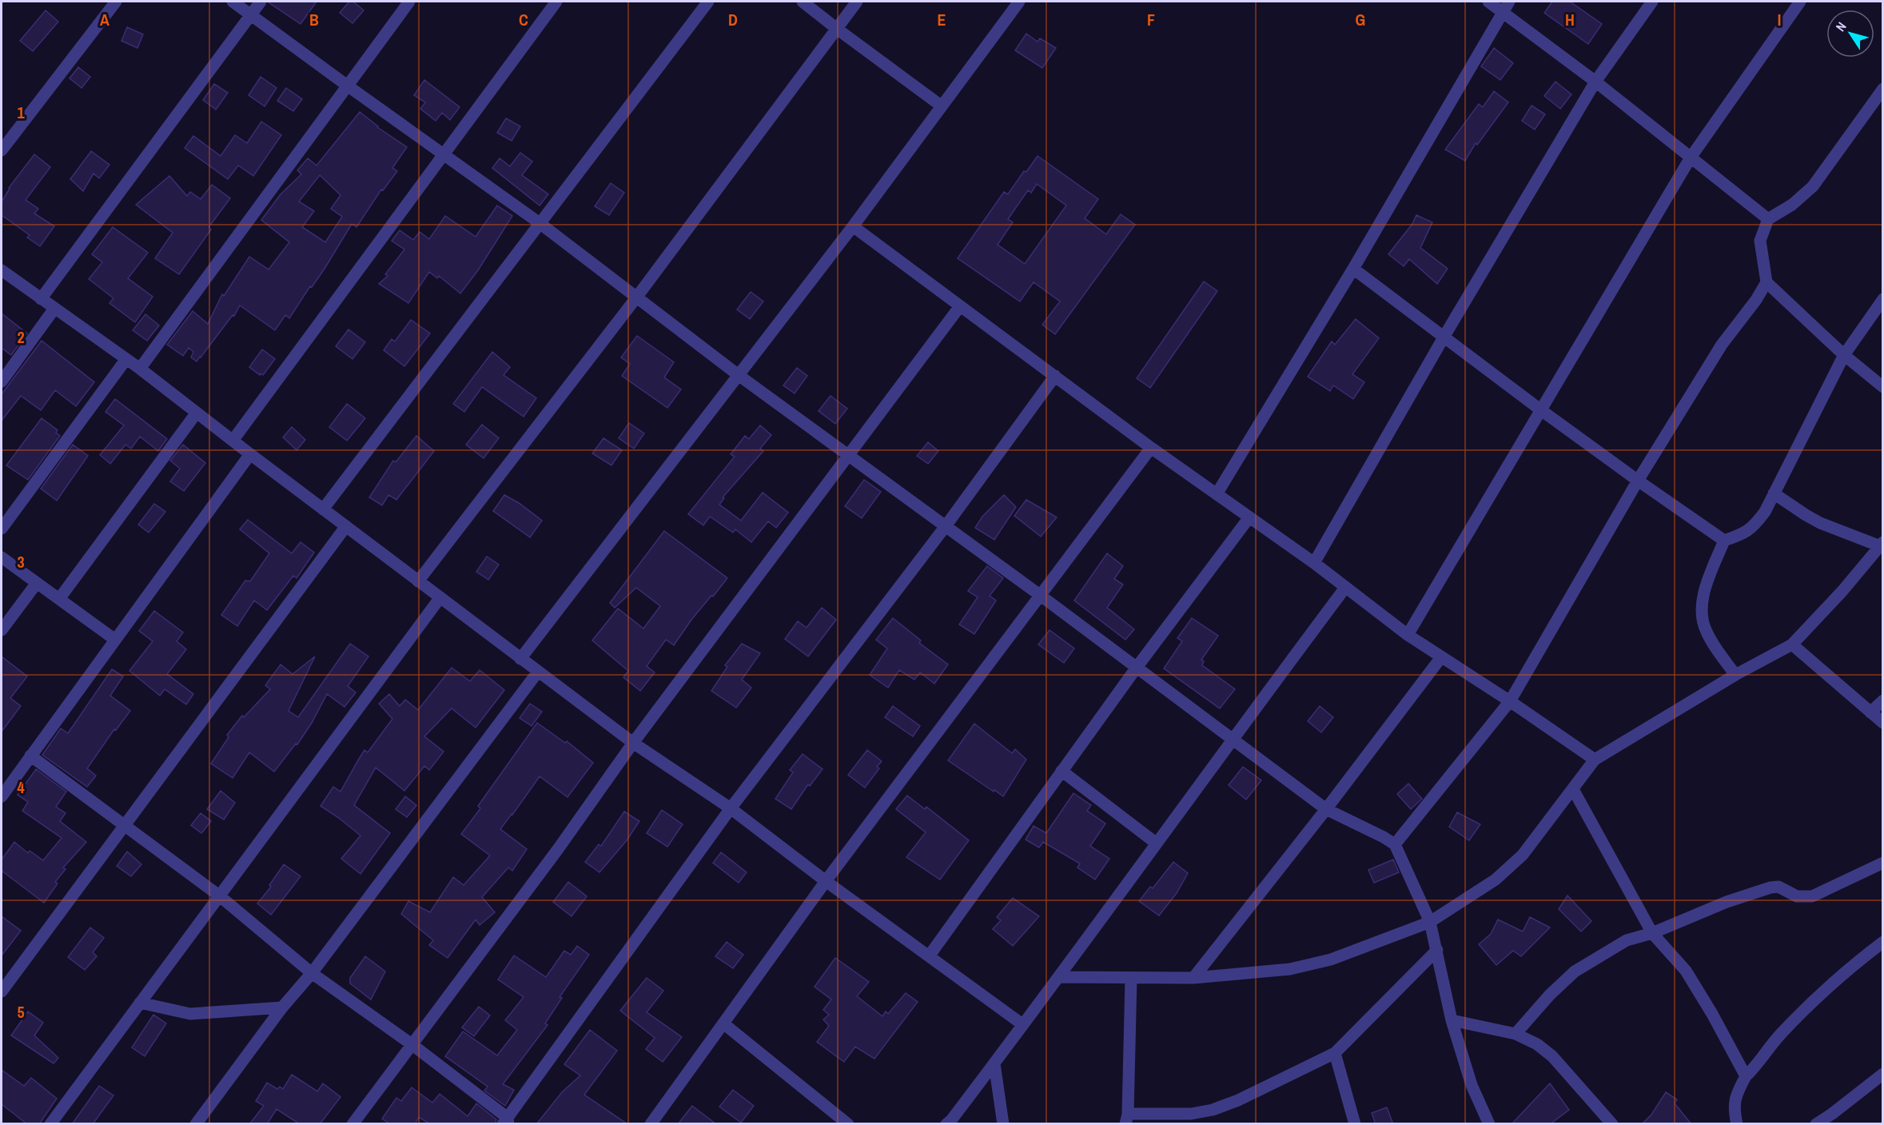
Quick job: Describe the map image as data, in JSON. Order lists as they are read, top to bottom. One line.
{"north":"top left","grid":{"columns":["A","B","C","D","E","F","G","H","I"],"rows":["1","2","3","4","5"]}}
